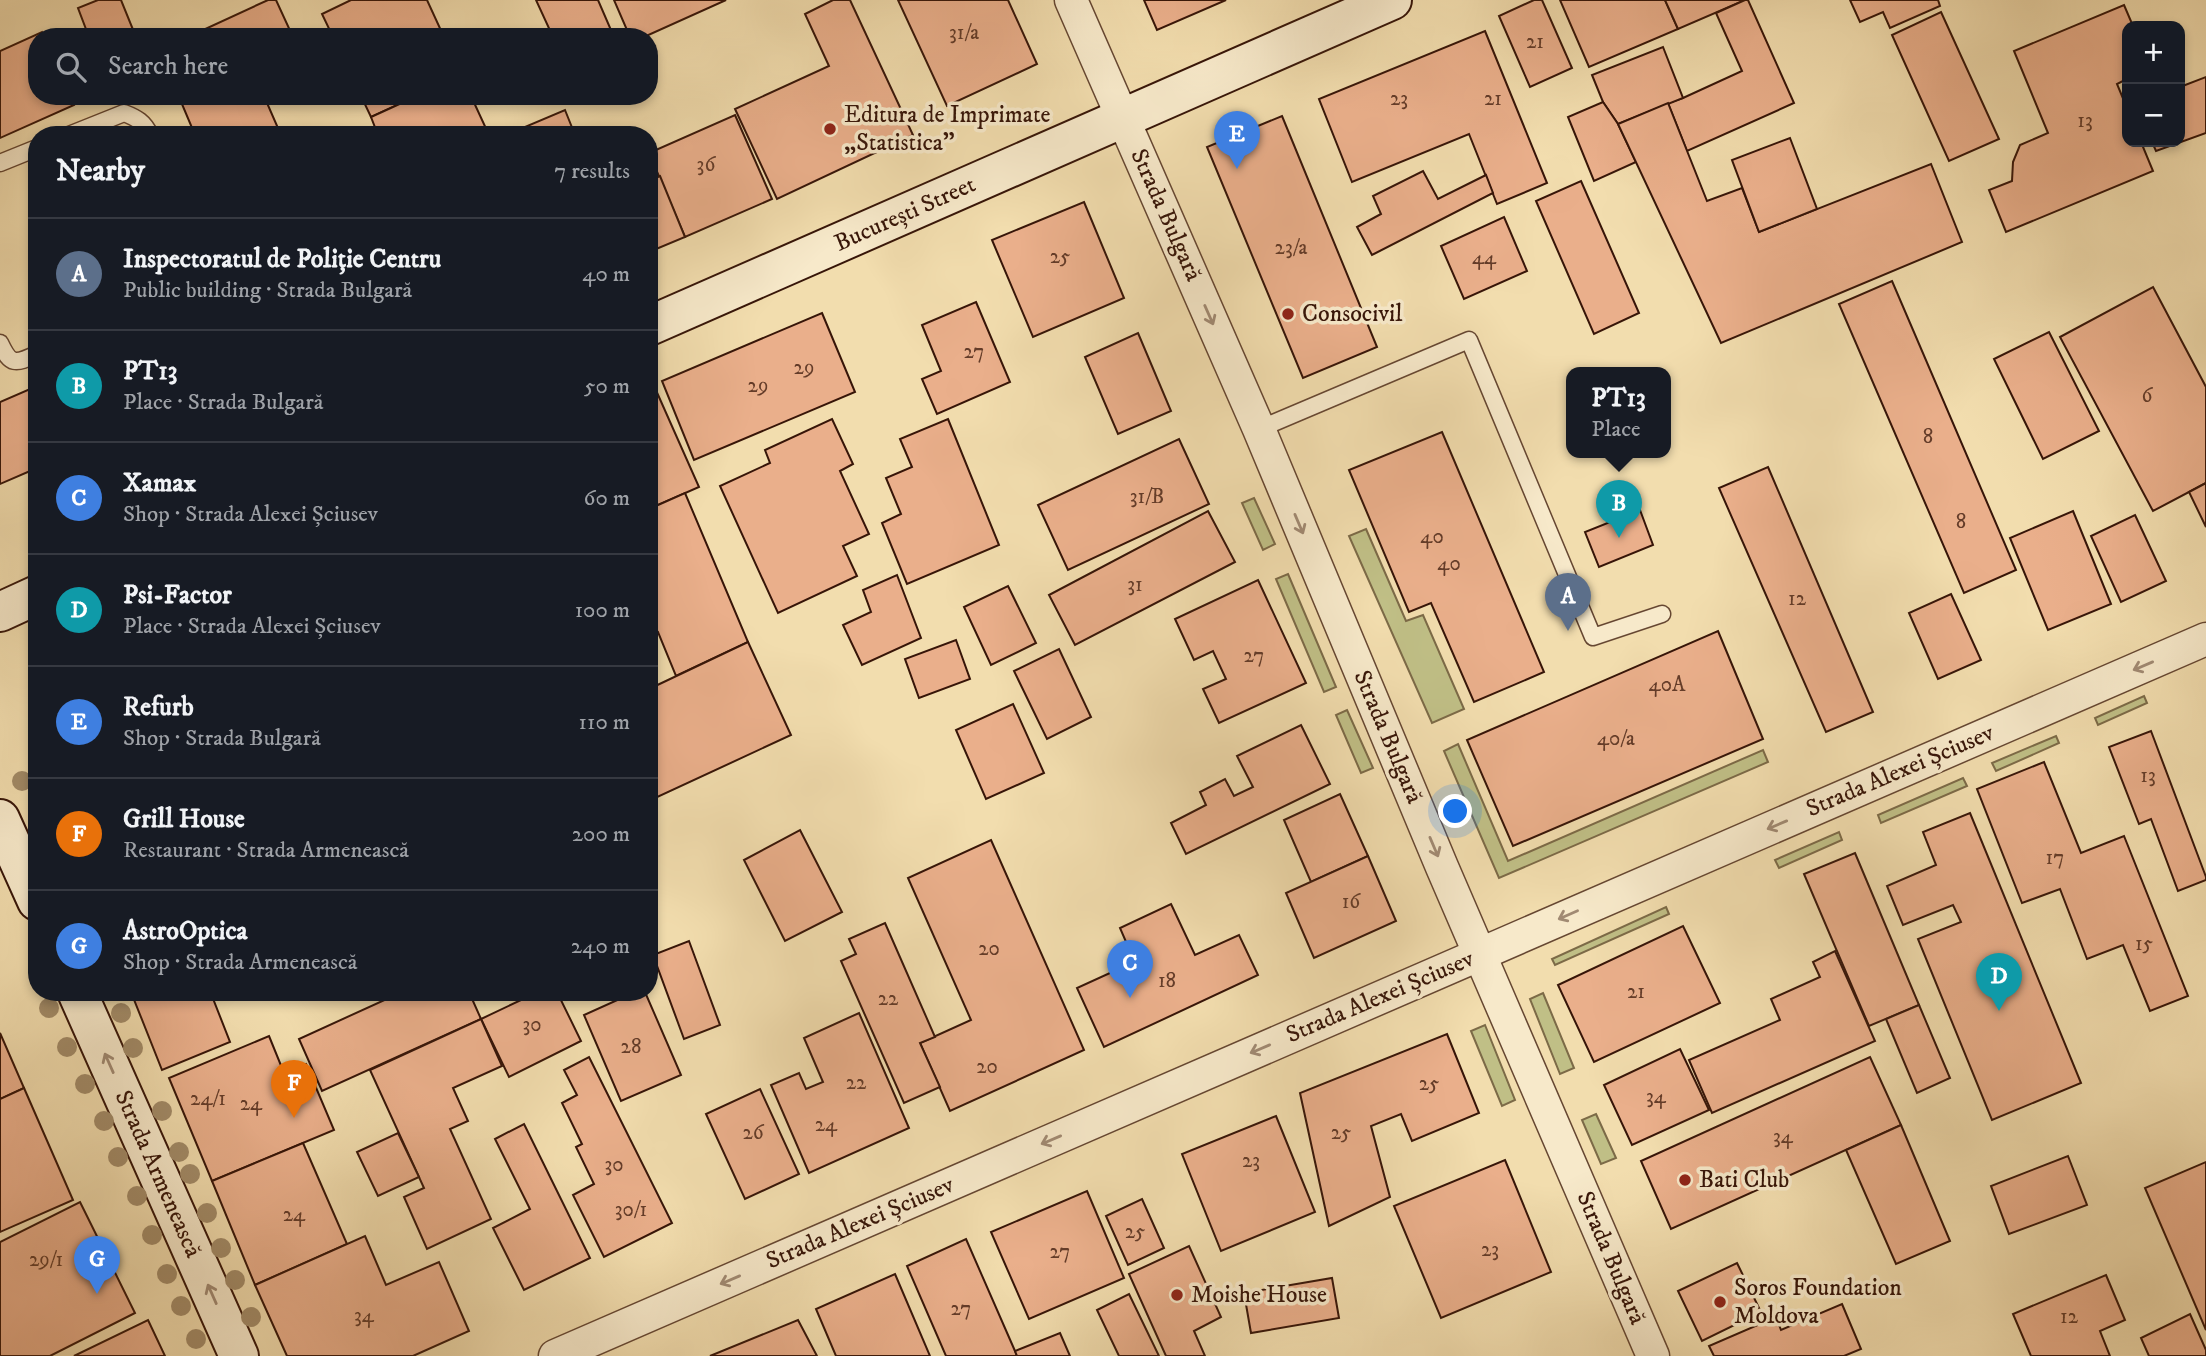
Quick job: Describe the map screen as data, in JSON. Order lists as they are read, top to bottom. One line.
{"streets":{"main road":["București Street","Strada Armenească"],"street":["Strada Bulgară","Strada Alexei Șciusev"]},"crossings":[["București Street","Strada Bulgară"],["Strada Bulgară","Strada Alexei Șciusev"]],"one_way":["Strada Bulgară","Strada Alexei Șciusev","Strada Armenească"],"places":["Editura de Imprimate „Statistica”","Consocivil","Bati Club","Moishe House","Soros Foundation Moldova"],"house_numbers":["31/a","21","23","21","13","36","23/a","25","44","27","29","29","6","8","31/B","8","40","40","31","12","27","40A","40/a","13","17","16","15","20","18","21","22","30","28","20","22","25","34","24/1","24","24","26","25","34","23","30","30/1","24","25","23","27","29/1","27","34","12"],"page":{"map_buttons":["+","−"],"search":"Search here","pins":["E","B","A","C","D","F","G"],"heading":["Nearby","7 results"],"list":[{"mark":"A","name":"Inspectoratul de Poliție Centru","note":"Public building · Strada Bulgară","value":"40 m"},{"mark":"B","name":"PT13","note":"Place · Strada Bulgară","value":"50 m"},{"mark":"C","name":"Xamax","note":"Shop · Strada Alexei Șciusev","value":"60 m"},{"mark":"D","name":"Psi-Factor","note":"Place · Strada Alexei Șciusev","value":"100 m"},{"mark":"E","name":"Refurb","note":"Shop · Strada Bulgară","value":"110 m"},{"mark":"F","name":"Grill House","note":"Restaurant · Strada Armenească","value":"200 m"},{"mark":"G","name":"AstroOptica","note":"Shop · Strada Armenească","value":"240 m"}],"popup":["PT13","Place"]}}
